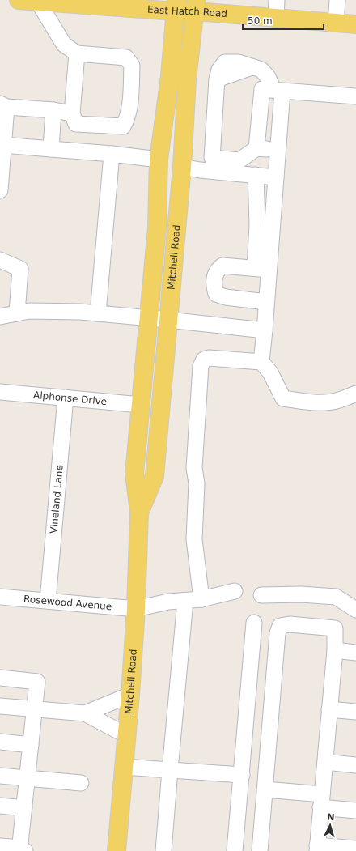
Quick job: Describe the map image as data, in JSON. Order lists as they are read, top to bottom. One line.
{"streets":{"main road":["East Hatch Road","Mitchell Road"],"street":["Alphonse Drive","Vineland Lane","Rosewood Avenue"]},"crossings":[["East Hatch Road","Mitchell Road"],["Mitchell Road","Alphonse Drive"],["Mitchell Road","Rosewood Avenue"],["Alphonse Drive","Vineland Lane"],["Vineland Lane","Rosewood Avenue"]],"scale_bar":"50 m","north":"top"}
